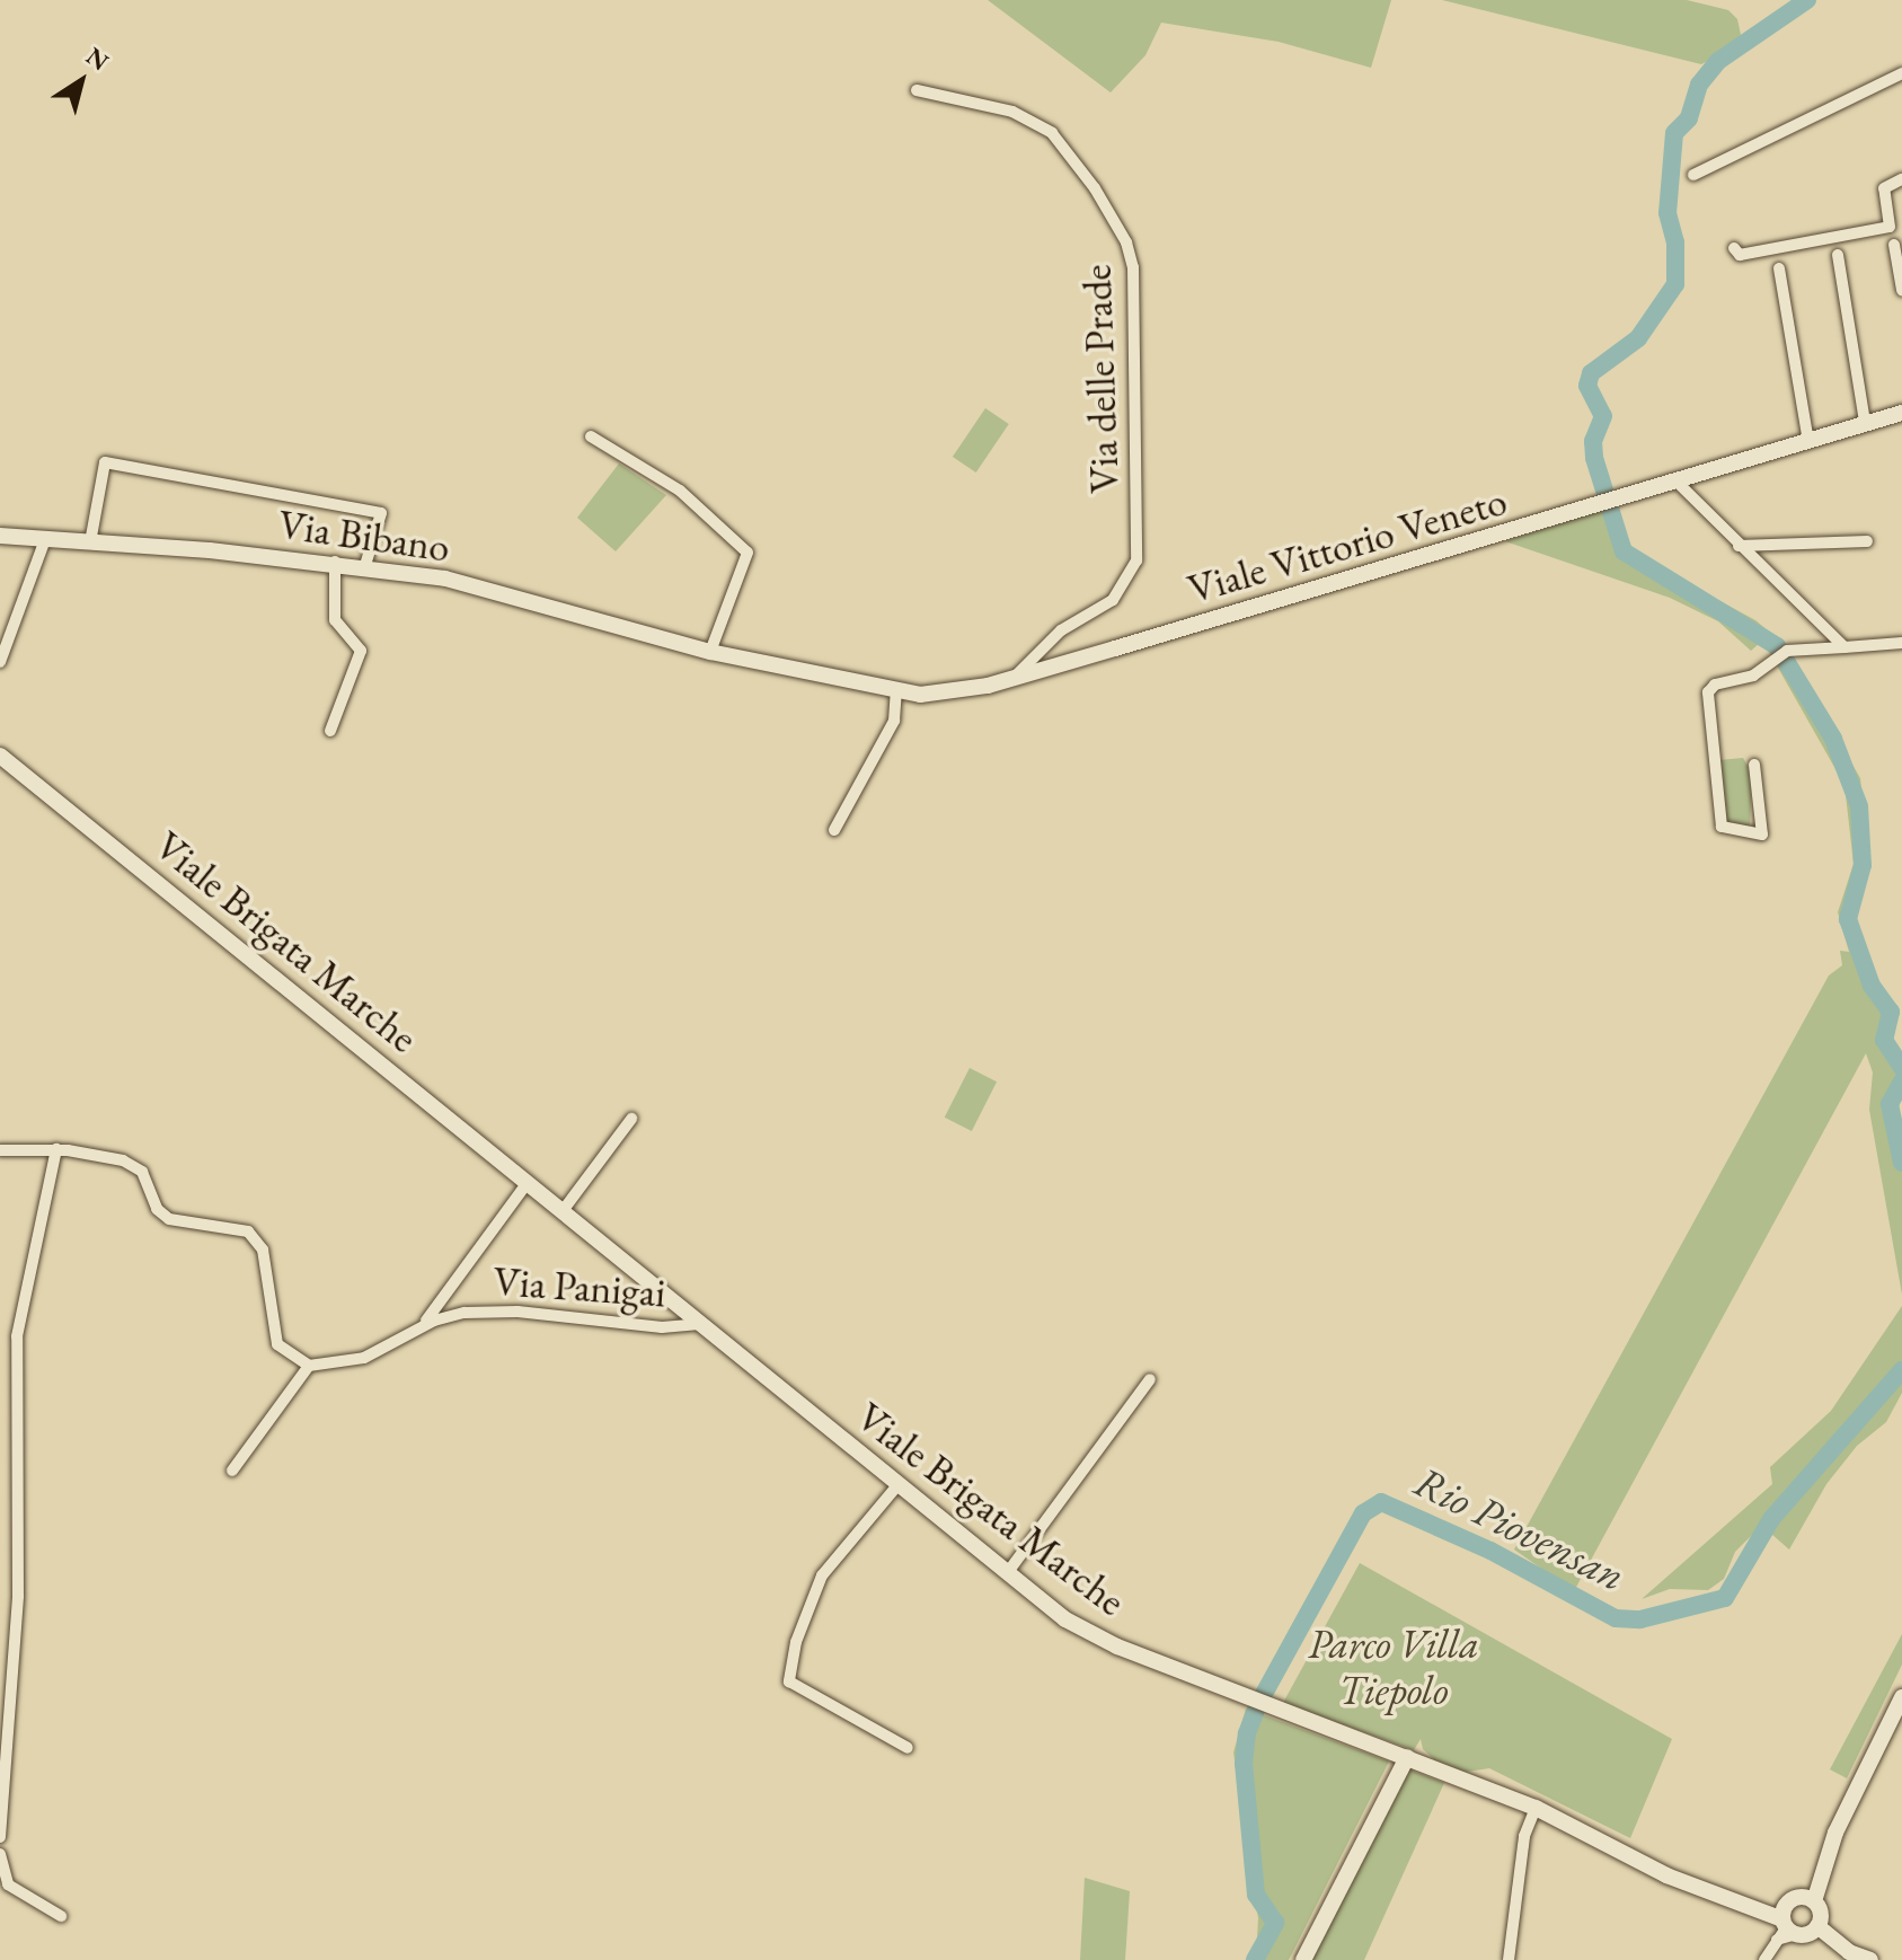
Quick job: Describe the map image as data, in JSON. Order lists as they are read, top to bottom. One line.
{"streets":{"street":["Via delle Prade","Via Bibano","Viale Vittorio Veneto","Viale Brigata Marche","Via Panigai"]},"crossings":[["Via delle Prade","Via Bibano"],["Via Bibano","Viale Vittorio Veneto"],["Viale Brigata Marche","Via Panigai"]],"water":["Rio Piovensan"],"parks":["Parco Villa Tiepolo"],"north":"top right"}
